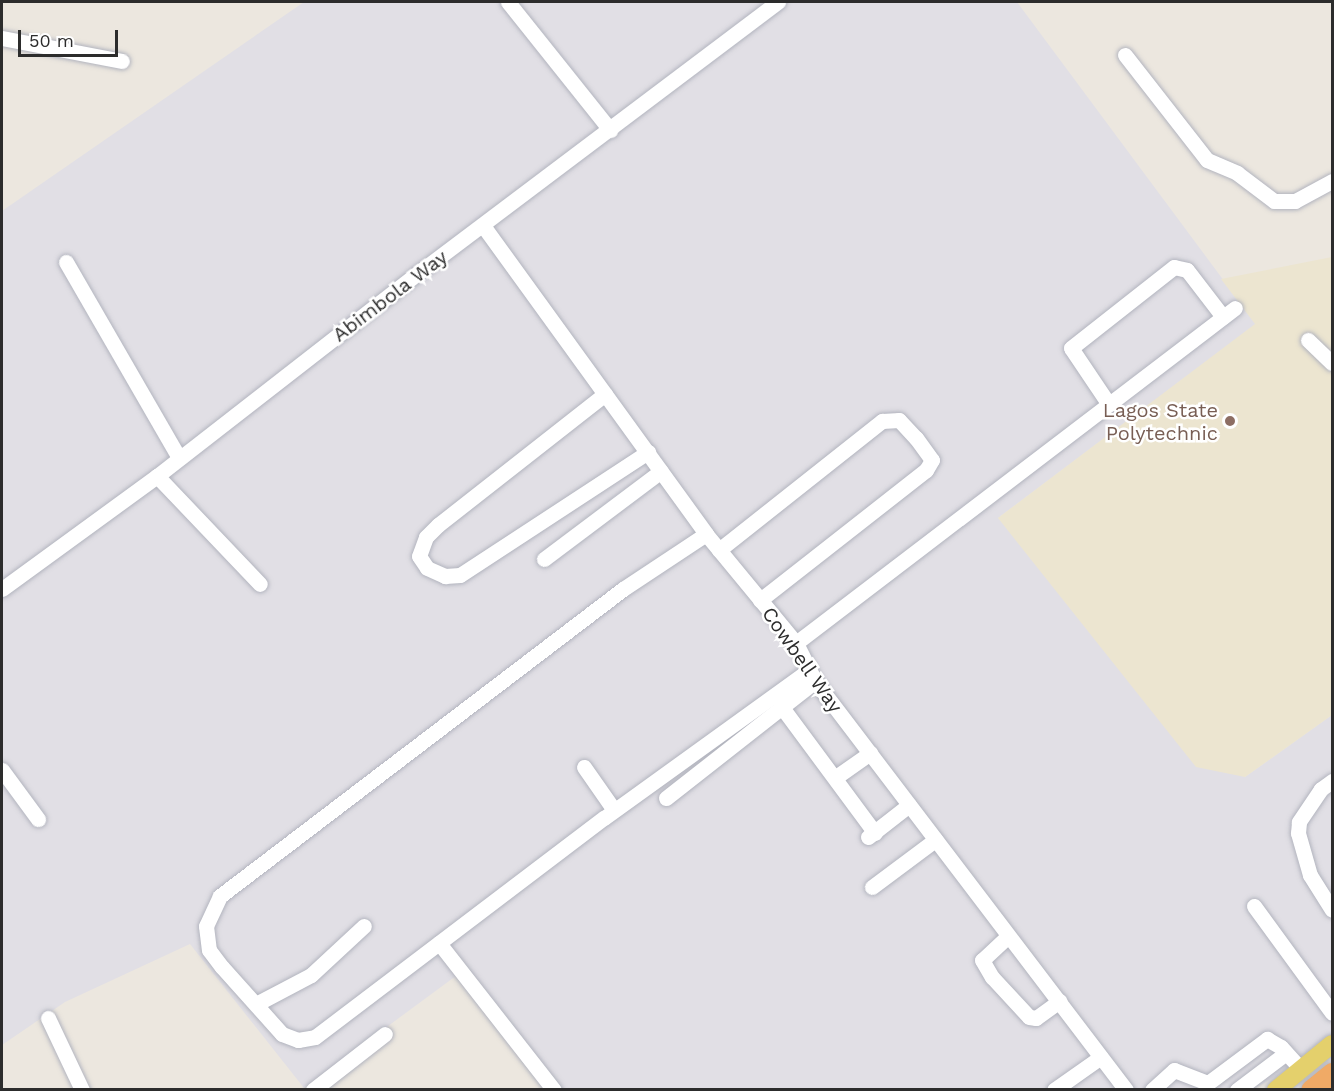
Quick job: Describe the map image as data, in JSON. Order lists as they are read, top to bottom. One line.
{"streets":{"street":["Abimbola Way","Cowbell Way"]},"crossings":[["Abimbola Way","Cowbell Way"]],"places":["Lagos State Polytechnic"],"scale_bar":"50 m"}
